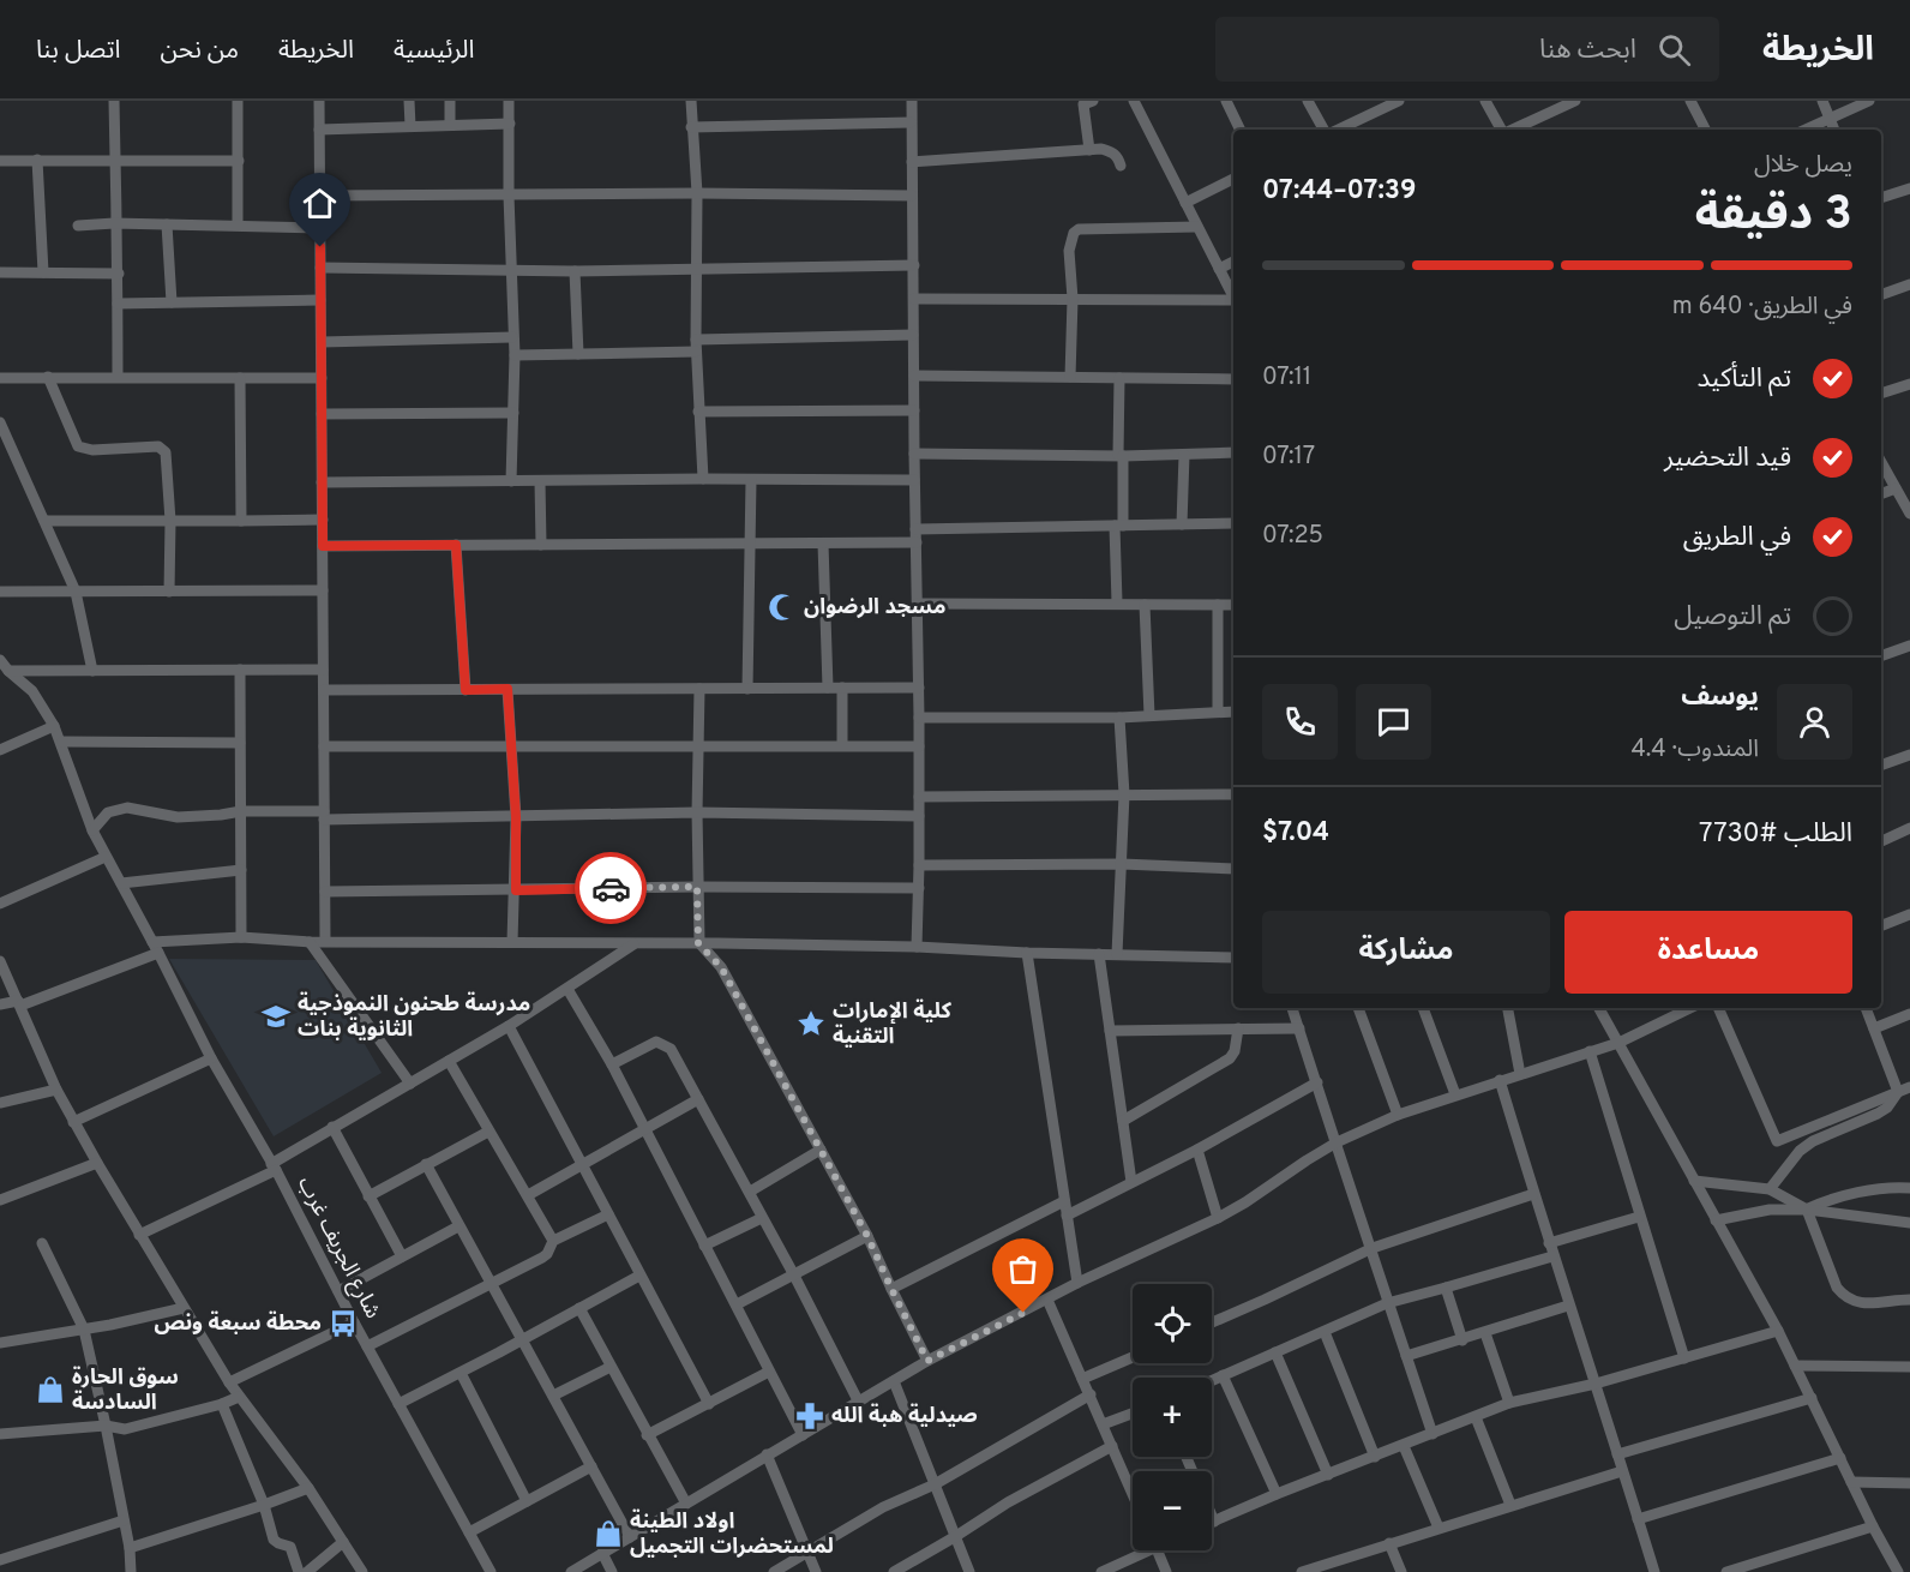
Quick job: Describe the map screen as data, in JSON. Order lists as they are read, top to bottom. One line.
{"streets":{"street":["شارع الجريف غرب"]},"places":{"mosque":["مسجد الرضوان"],"school or university":["مدرسة طحنون النموذجية الثانوية بنات"],"place":["كلية الإمارات التقنية"],"bus stop":["محطة سبعة ونص"],"shop":["سوق الحارة السادسة","اولاد الطينة لمستحضرات التجميل"],"pharmacy":["صيدلية هبة الله"]},"page":{"header":"الخريطة","search":"ابحث هنا","nav":["الرئيسية","الخريطة","من نحن","اتصل بنا"],"heading":["3 دقيقة","يصل خلال","07:39–07:44"],"panel":["يوسف","المندوب · 4.4","الطلب #7730","$7.04"],"bar":"في الطريق · 640 m","list":[["تم التأكيد","07:11"],["قيد التحضير","07:17"],["في الطريق","07:25"],"تم التوصيل"],"buttons":["مساعدة","مشاركة"],"map_buttons":["+","−"]}}
